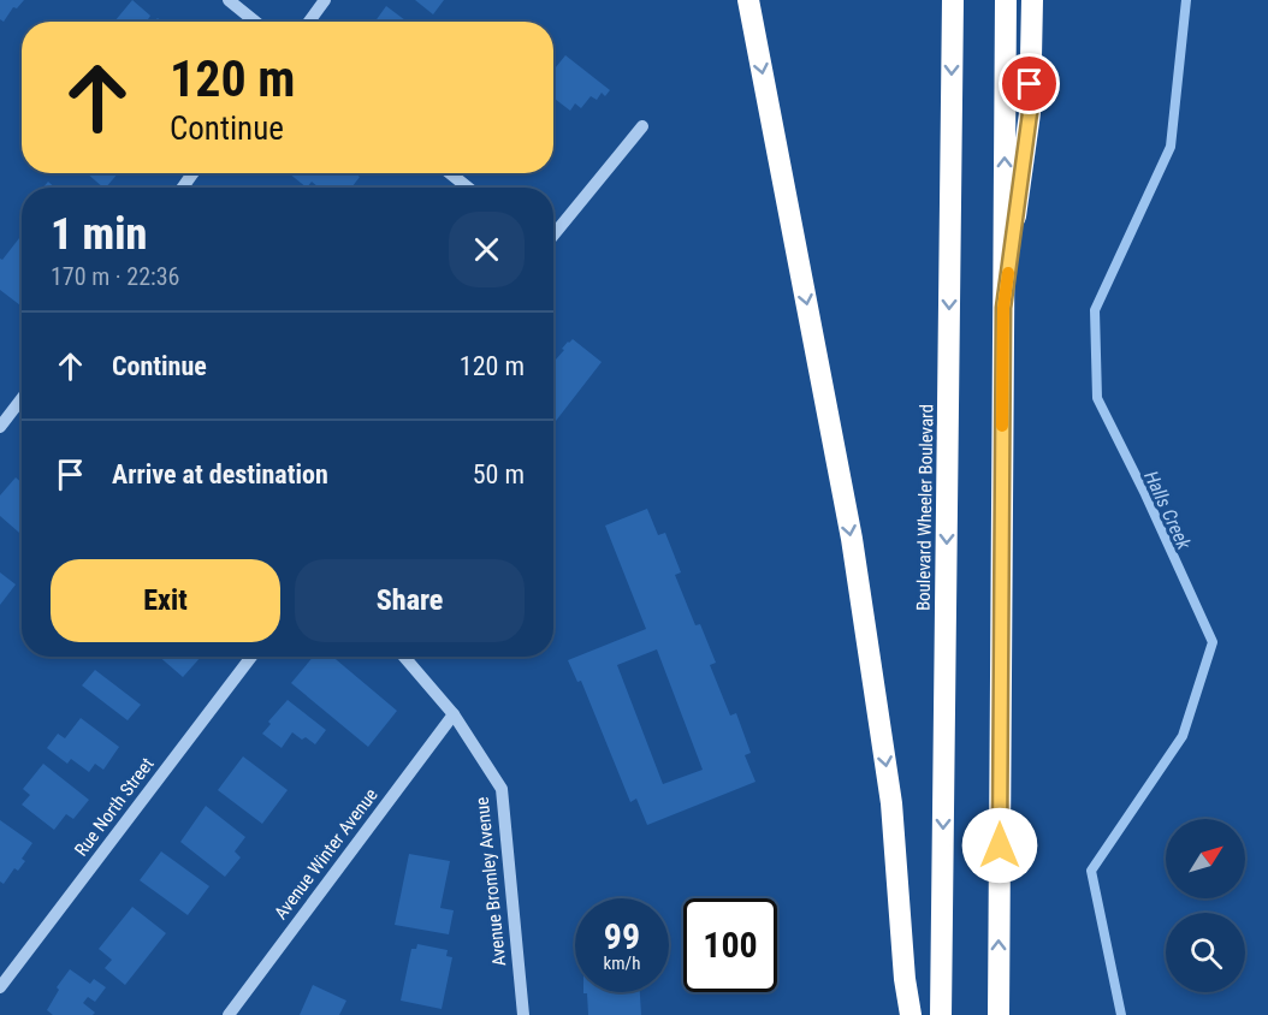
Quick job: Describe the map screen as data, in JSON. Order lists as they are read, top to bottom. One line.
{"streets":{"highway":["Boulevard Wheeler Boulevard"],"street":["Rue North Street","Avenue Winter Avenue","Avenue Bromley Avenue"]},"crossings":[["Avenue Winter Avenue","Avenue Bromley Avenue"]],"water":["Halls Creek"],"north":"top right","page":{"turn":["120 m","Continue"],"heading":["1 min","170 m · 22:36"],"list":[{"name":"Continue","value":"120 m"},{"name":"Arrive at destination","value":"50 m"}],"buttons":["Exit","Share"],"speed":"99 km/h","limit":"100"}}
